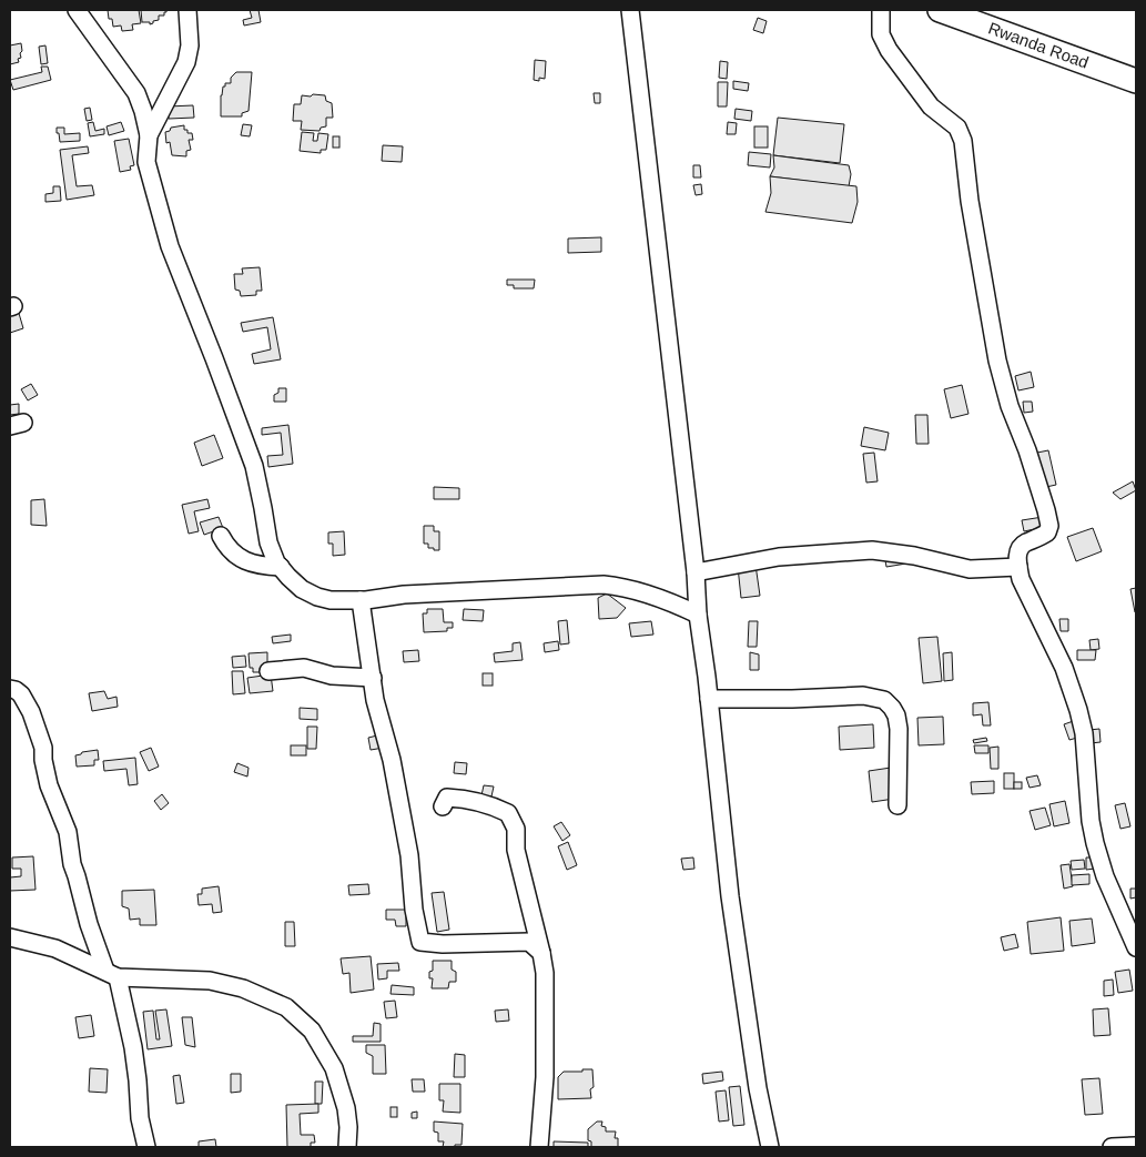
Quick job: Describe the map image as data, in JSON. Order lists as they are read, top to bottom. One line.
{"streets":{"highway":["Rwanda Road"]}}
